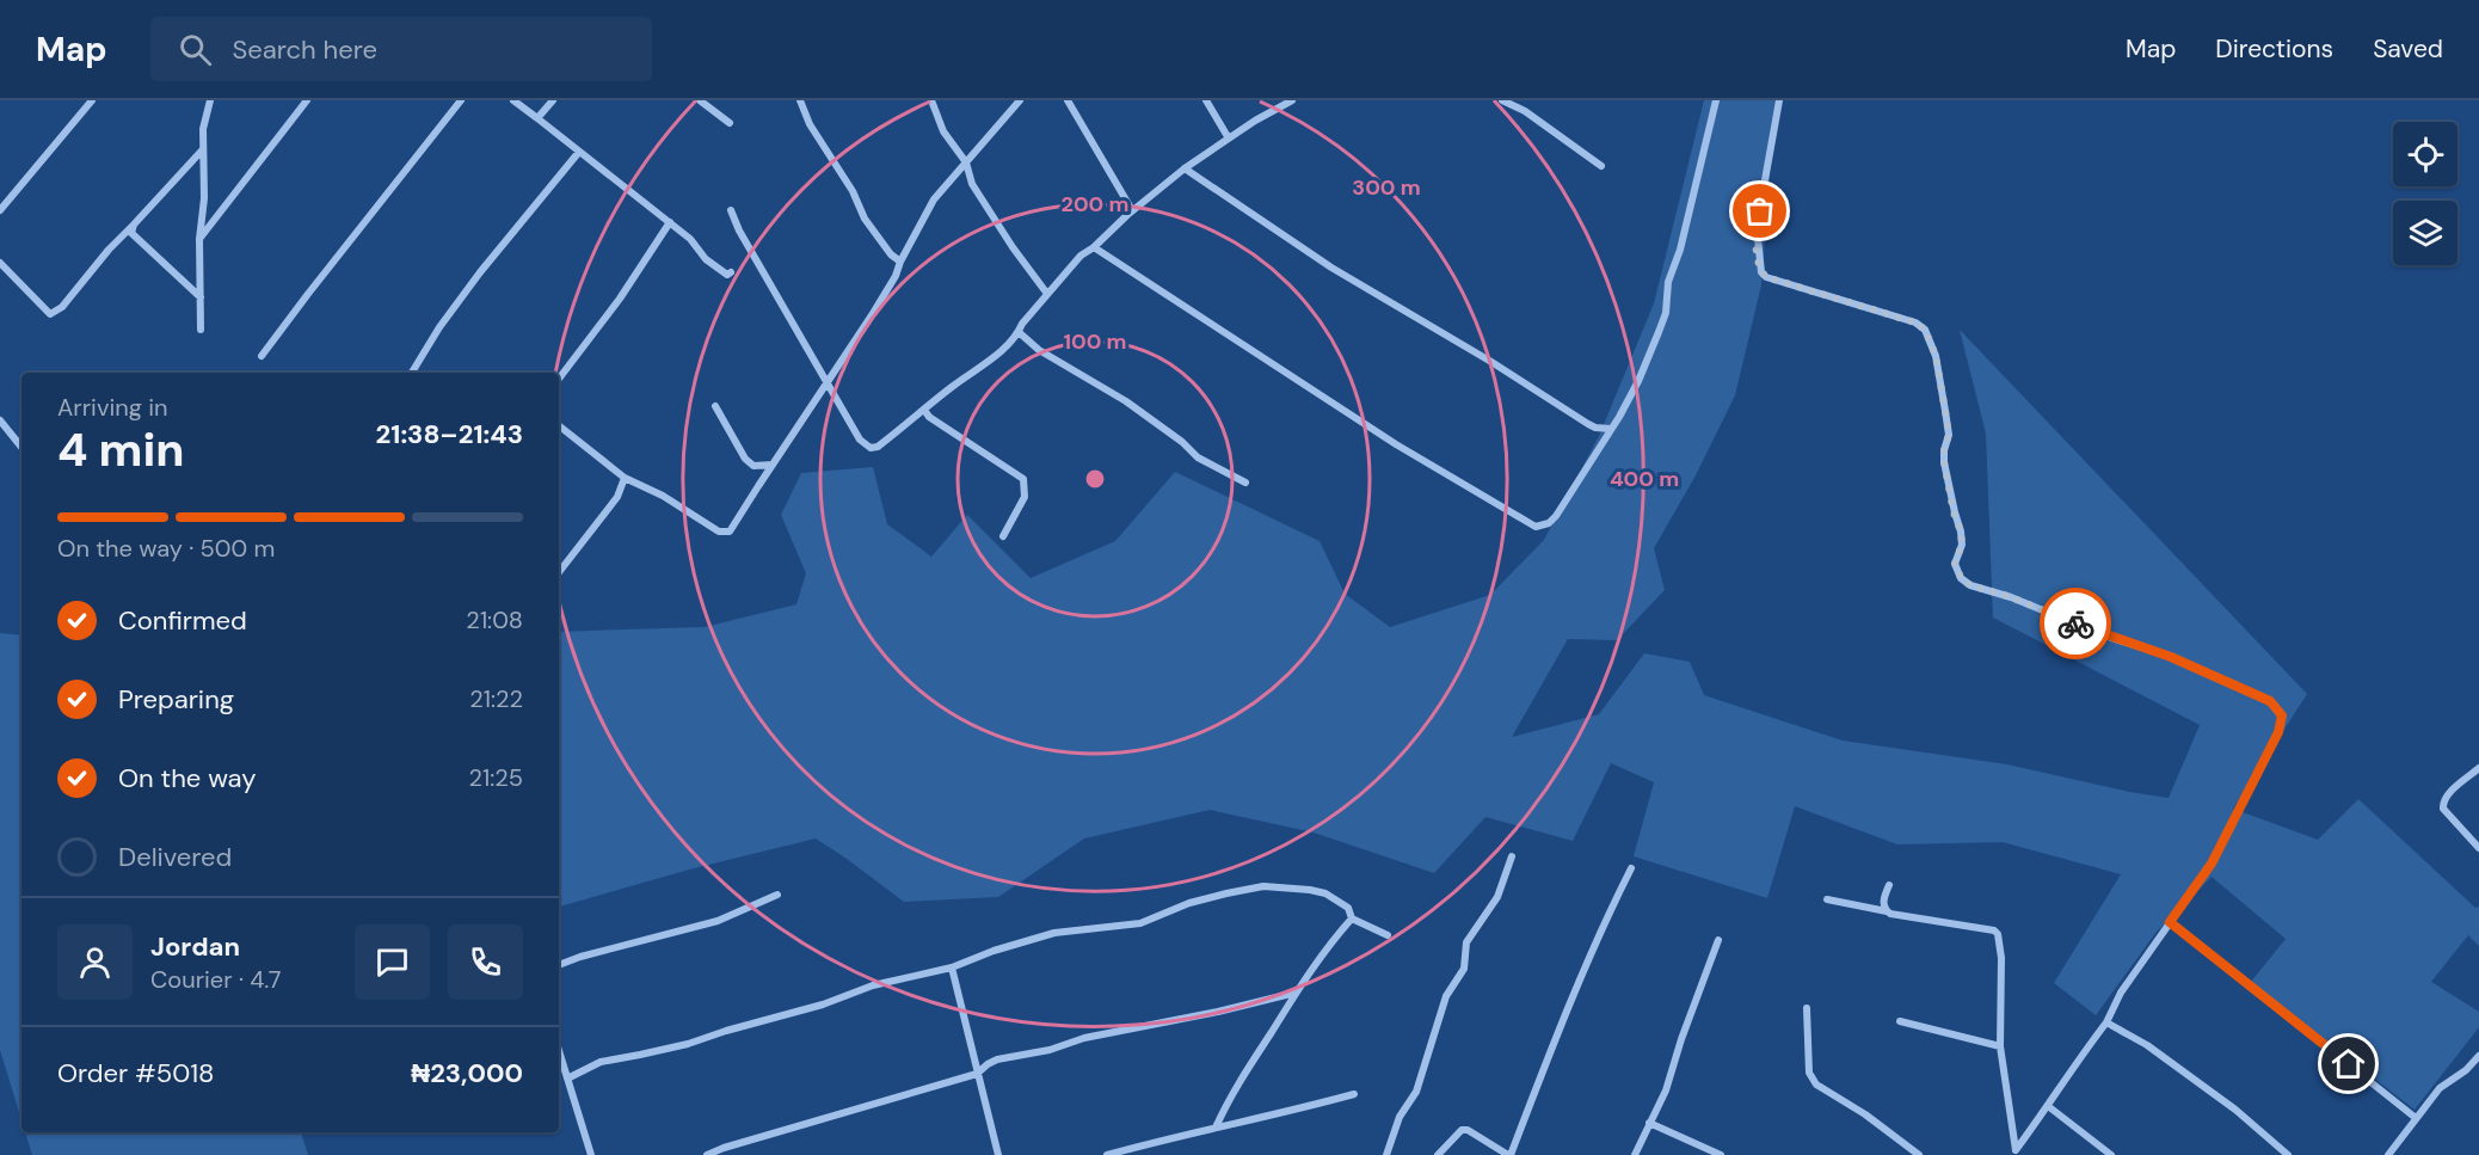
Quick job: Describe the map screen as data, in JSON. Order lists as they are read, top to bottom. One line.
{"page":{"header":"Map","search":"Search here","nav":["Map","Directions","Saved"],"heading":["4 min","Arriving in","21:38–21:43"],"panel":["Jordan","Courier · 4.7","Order #5018","₦23,000"],"bar":"On the way · 500 m","list":[["Confirmed","21:08"],["Preparing","21:22"],["On the way","21:25"],"Delivered"]},"rings":["300 m","200 m","100 m","400 m"]}
